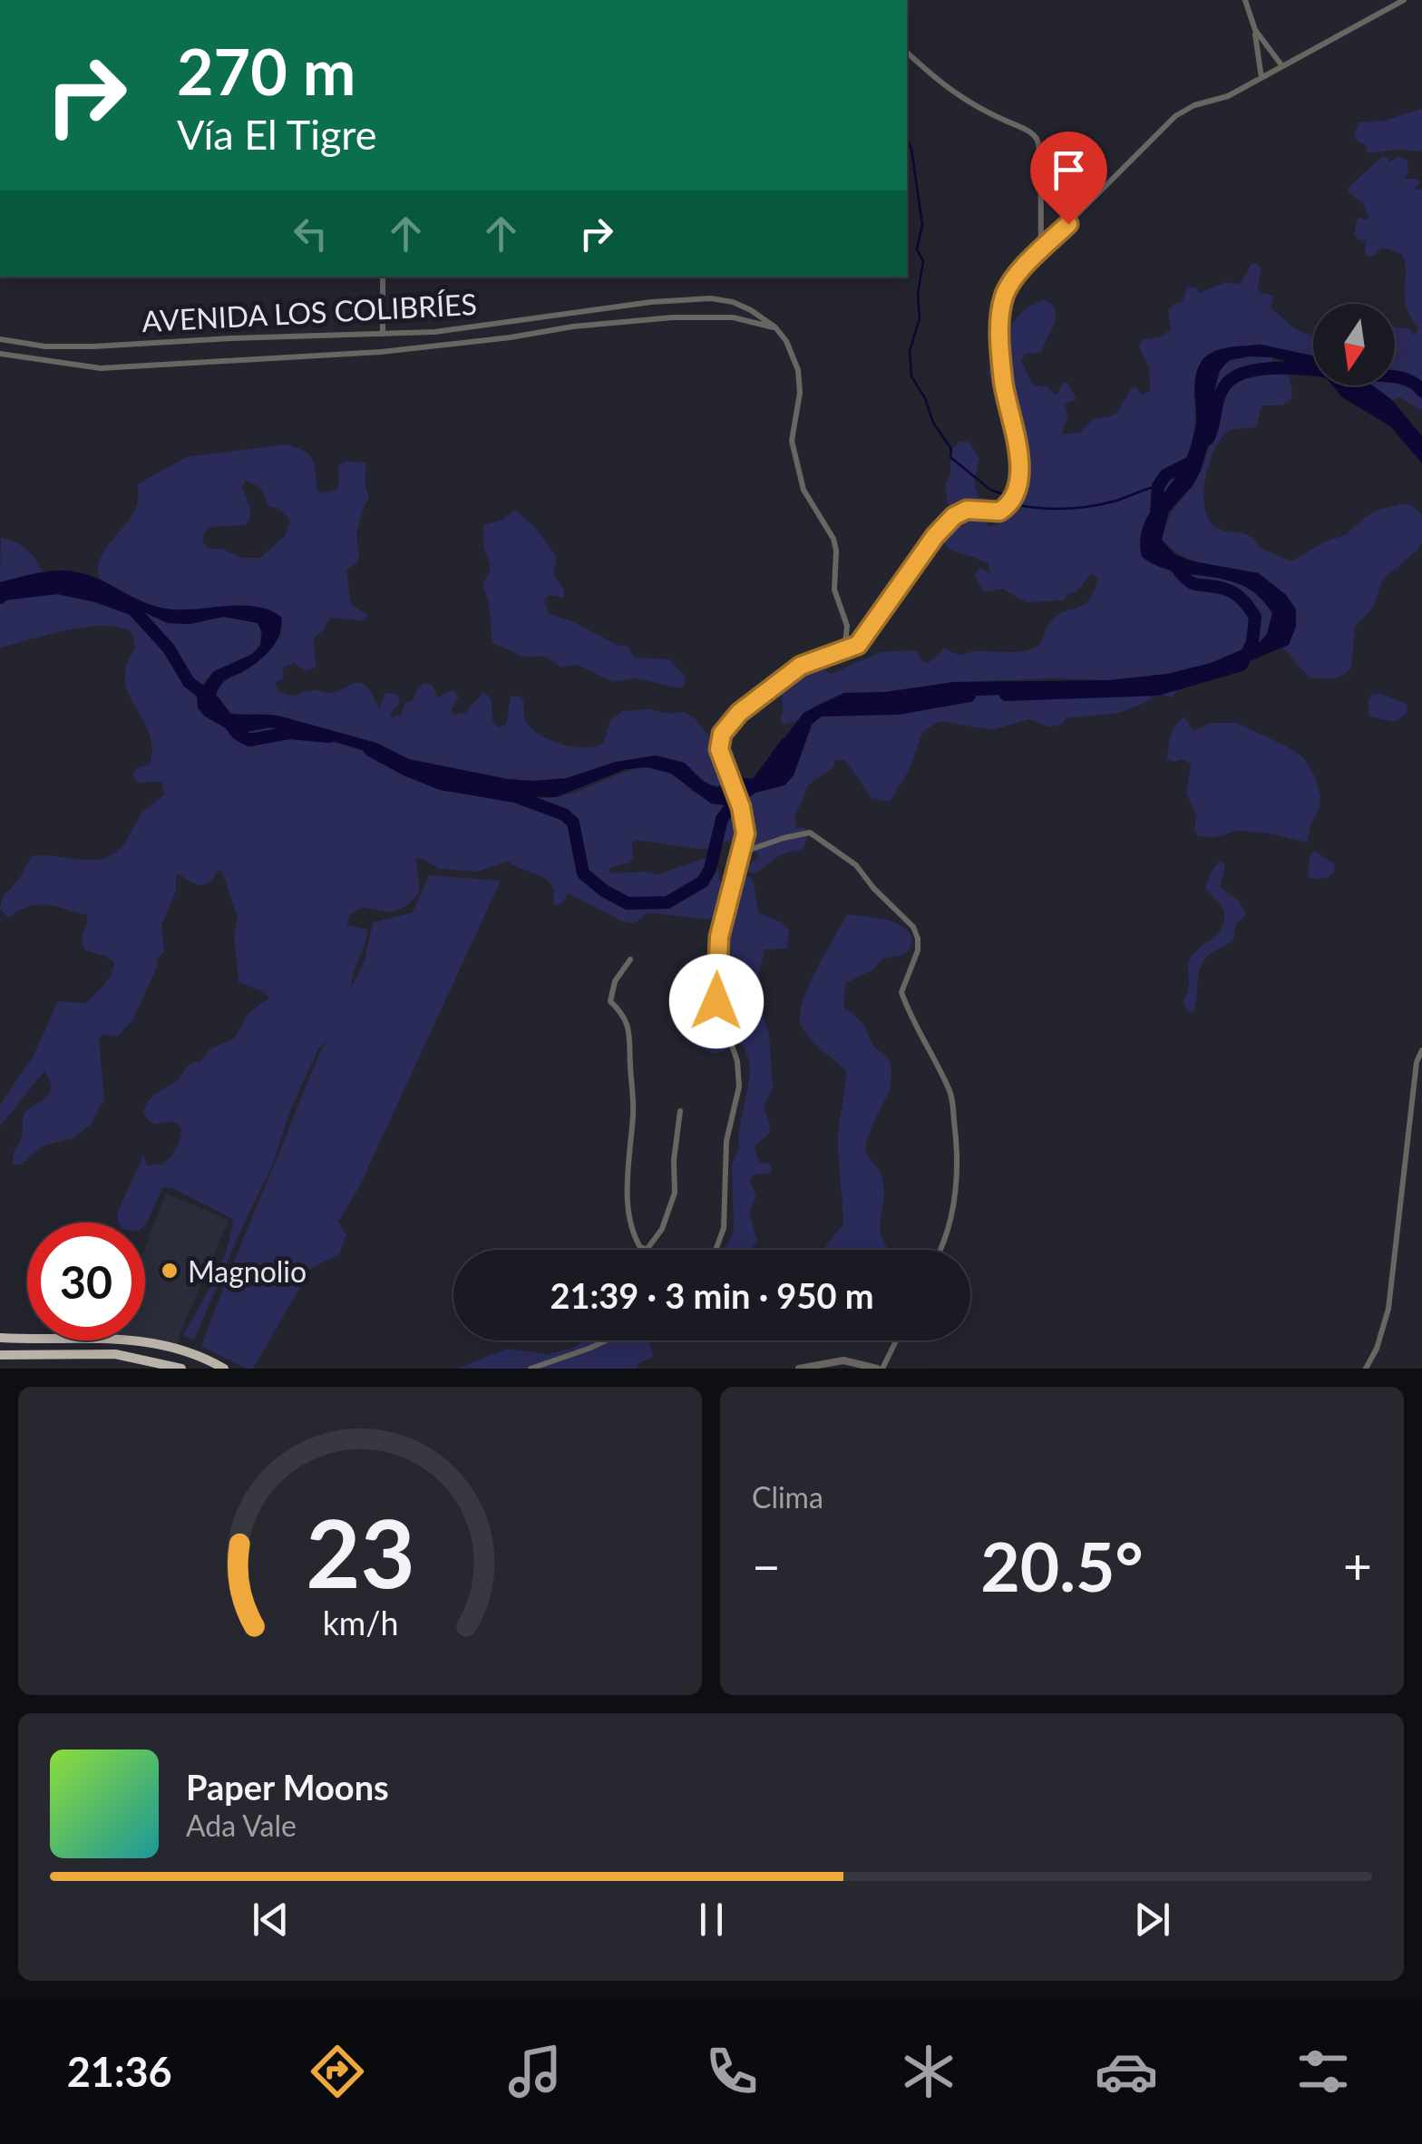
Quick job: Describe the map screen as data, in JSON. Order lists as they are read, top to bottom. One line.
{"streets":{"street":["AVENIDA LOS COLIBRÍES"]},"places":["Magnolio"],"north":"bottom","page":{"turn":["270 m","Vía El Tigre"],"limit":"30","trip":"21:39 · 3 min · 950 m","tile":"Clima","heat":["−","20.5°","+"],"song":["Paper Moons","Ada Vale"],"tabs":"21:36","gauge":["23","km/h"]}}
